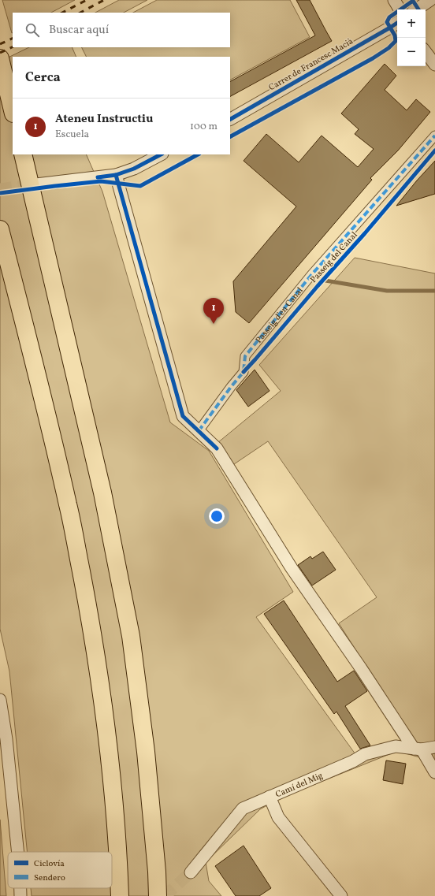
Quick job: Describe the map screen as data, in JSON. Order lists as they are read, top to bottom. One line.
{"streets":{"street":["Carrer de Francesc Macià","Passeig d'en Canal","Camí del Mig"],"cycle path":["Passeig del Canal"]},"legend":["Ciclovía","Sendero"],"page":{"map_buttons":["+","−"],"search":"Buscar aquí","heading":"Cerca","list":[{"mark":"1","name":"Ateneu Instructiu","note":"Escuela","value":"100 m"}],"pins":"1"}}
